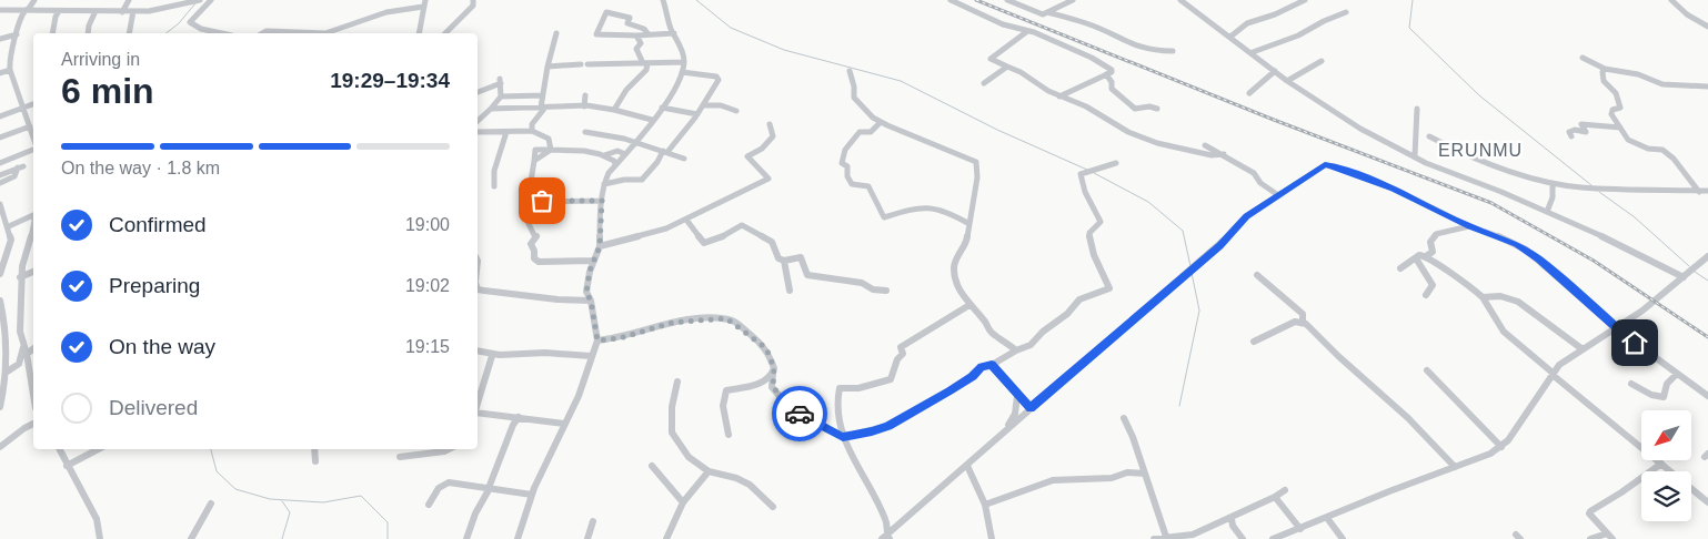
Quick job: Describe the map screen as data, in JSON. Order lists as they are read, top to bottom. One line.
{"districts":["ERUNMU"],"north":"bottom left","page":{"heading":["6 min","Arriving in","19:29–19:34"],"bar":"On the way · 1.8 km","list":[["Confirmed","19:00"],["Preparing","19:02"],["On the way","19:15"],"Delivered"]}}
